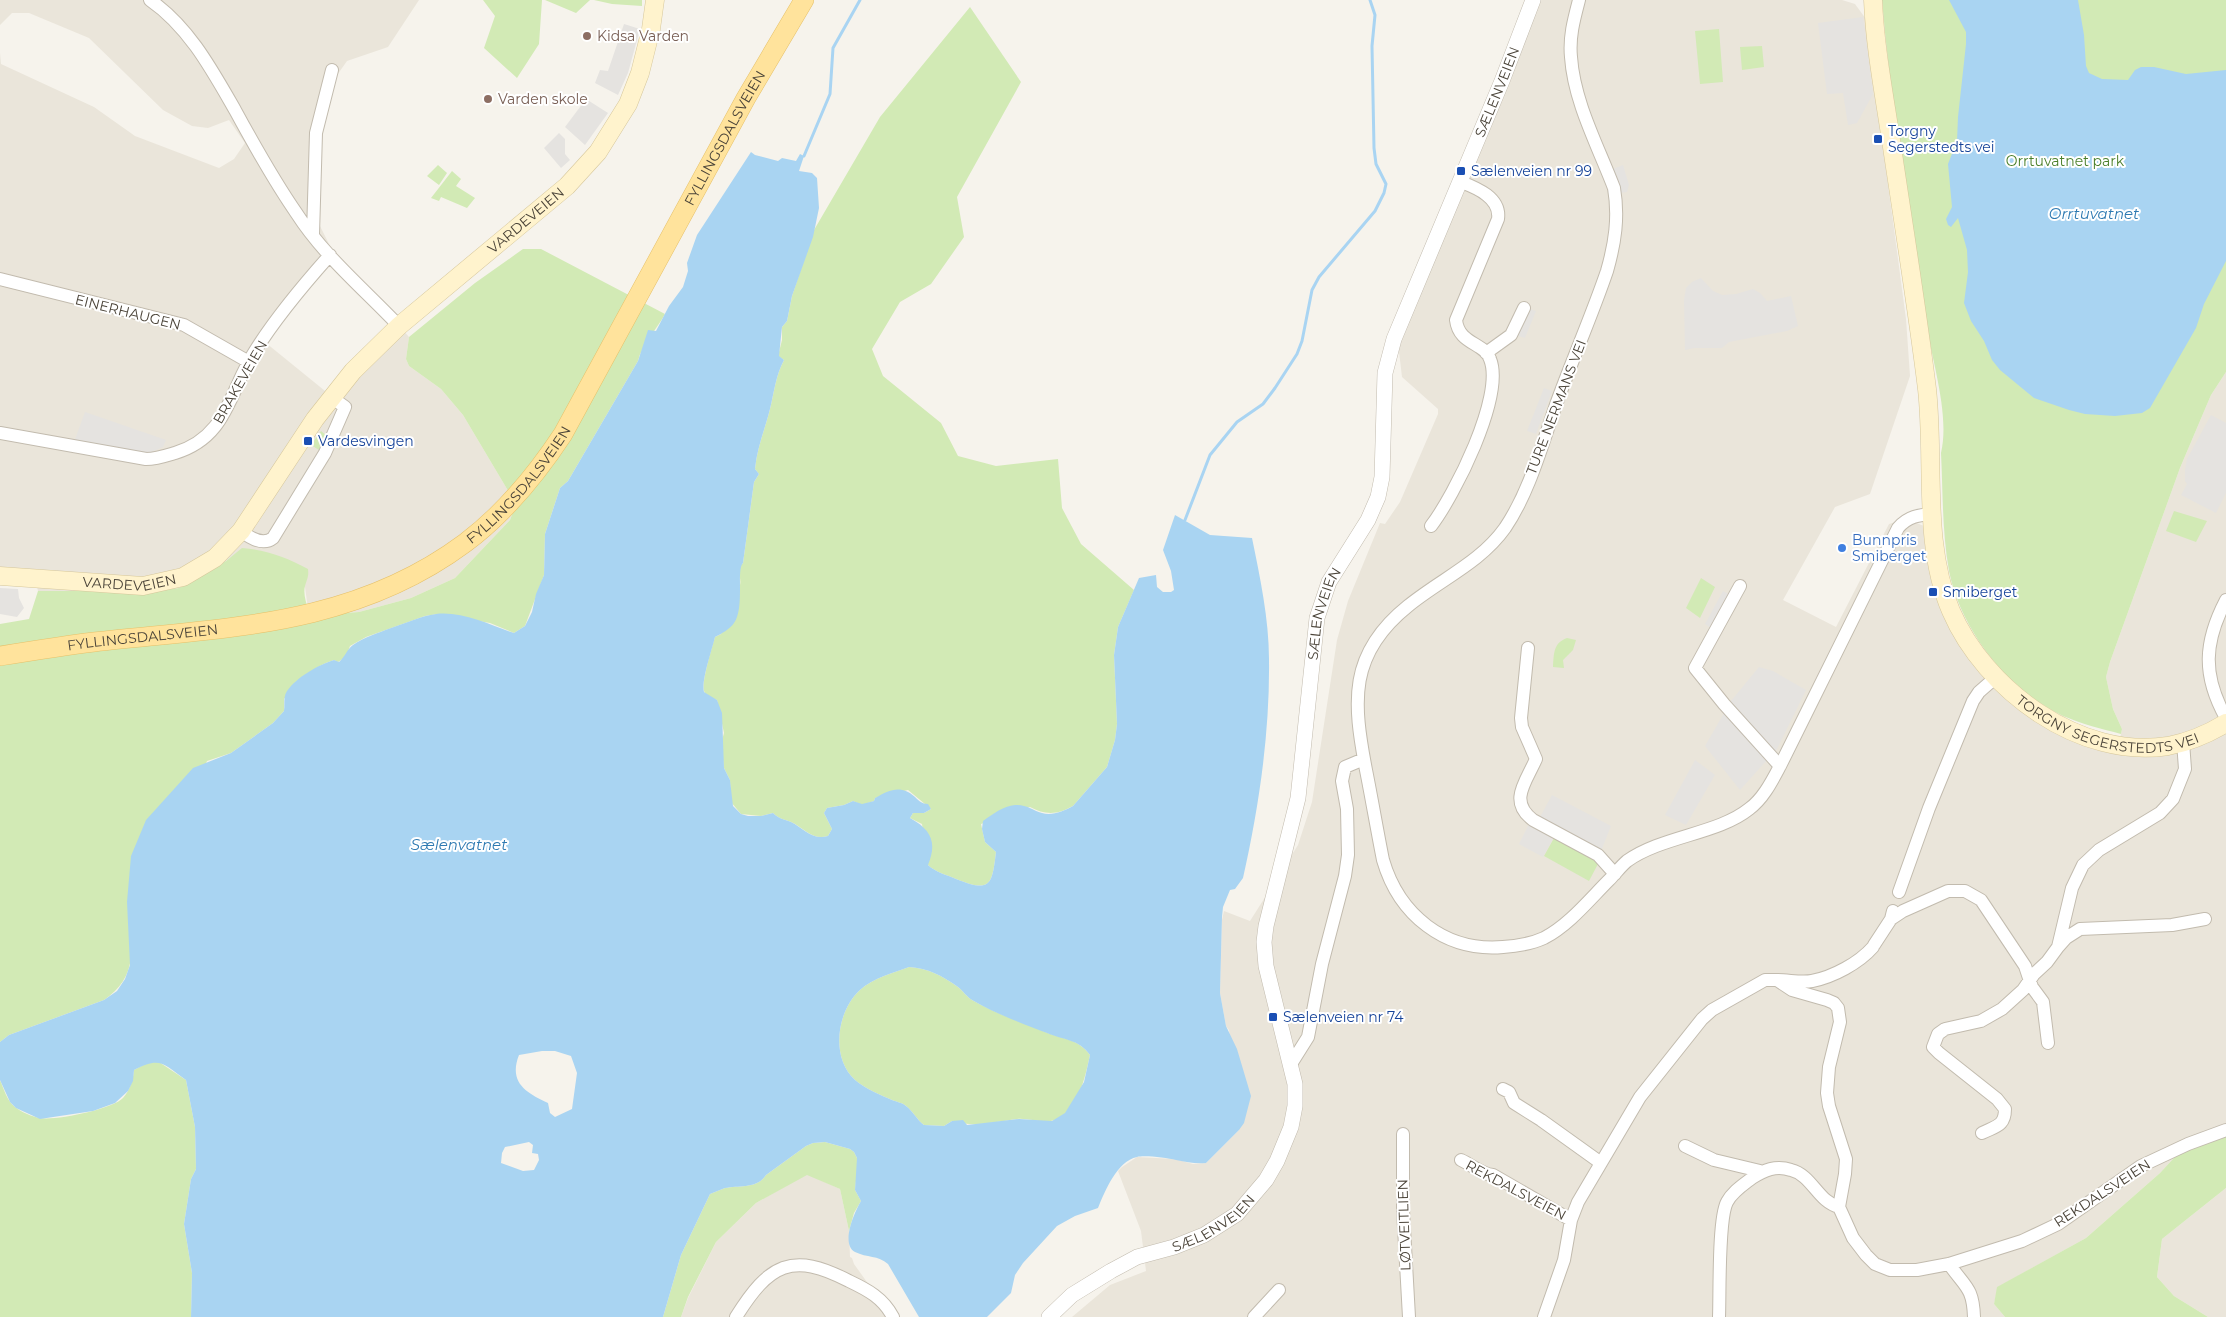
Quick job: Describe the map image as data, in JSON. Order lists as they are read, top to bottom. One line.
{"streets":{"main road":["FYLLINGSDALSVEIEN","VARDEVEIEN","TORGNY SEGERSTEDTS VEI"],"street":["SÆLENVEIEN","EINERHAUGEN","BRAKEVEIEN","TURE NERMANS VEI","REKDALSVEIEN","LØTVEITLIEN"]},"crossings":[["EINERHAUGEN","BRAKEVEIEN"],["TURE NERMANS VEI","TORGNY SEGERSTEDTS VEI"]],"water":["Orrtuvatnet","Sælenvatnet"],"parks":["Orrtuvatnet park"],"places":{"other":["Kidsa Varden","Varden skole","Bunnpris Smiberget"],"transit":["Torgny Segerstedts vei","Sælenveien nr 99","Vardesvingen","Smiberget","Sælenveien nr 74"]}}
